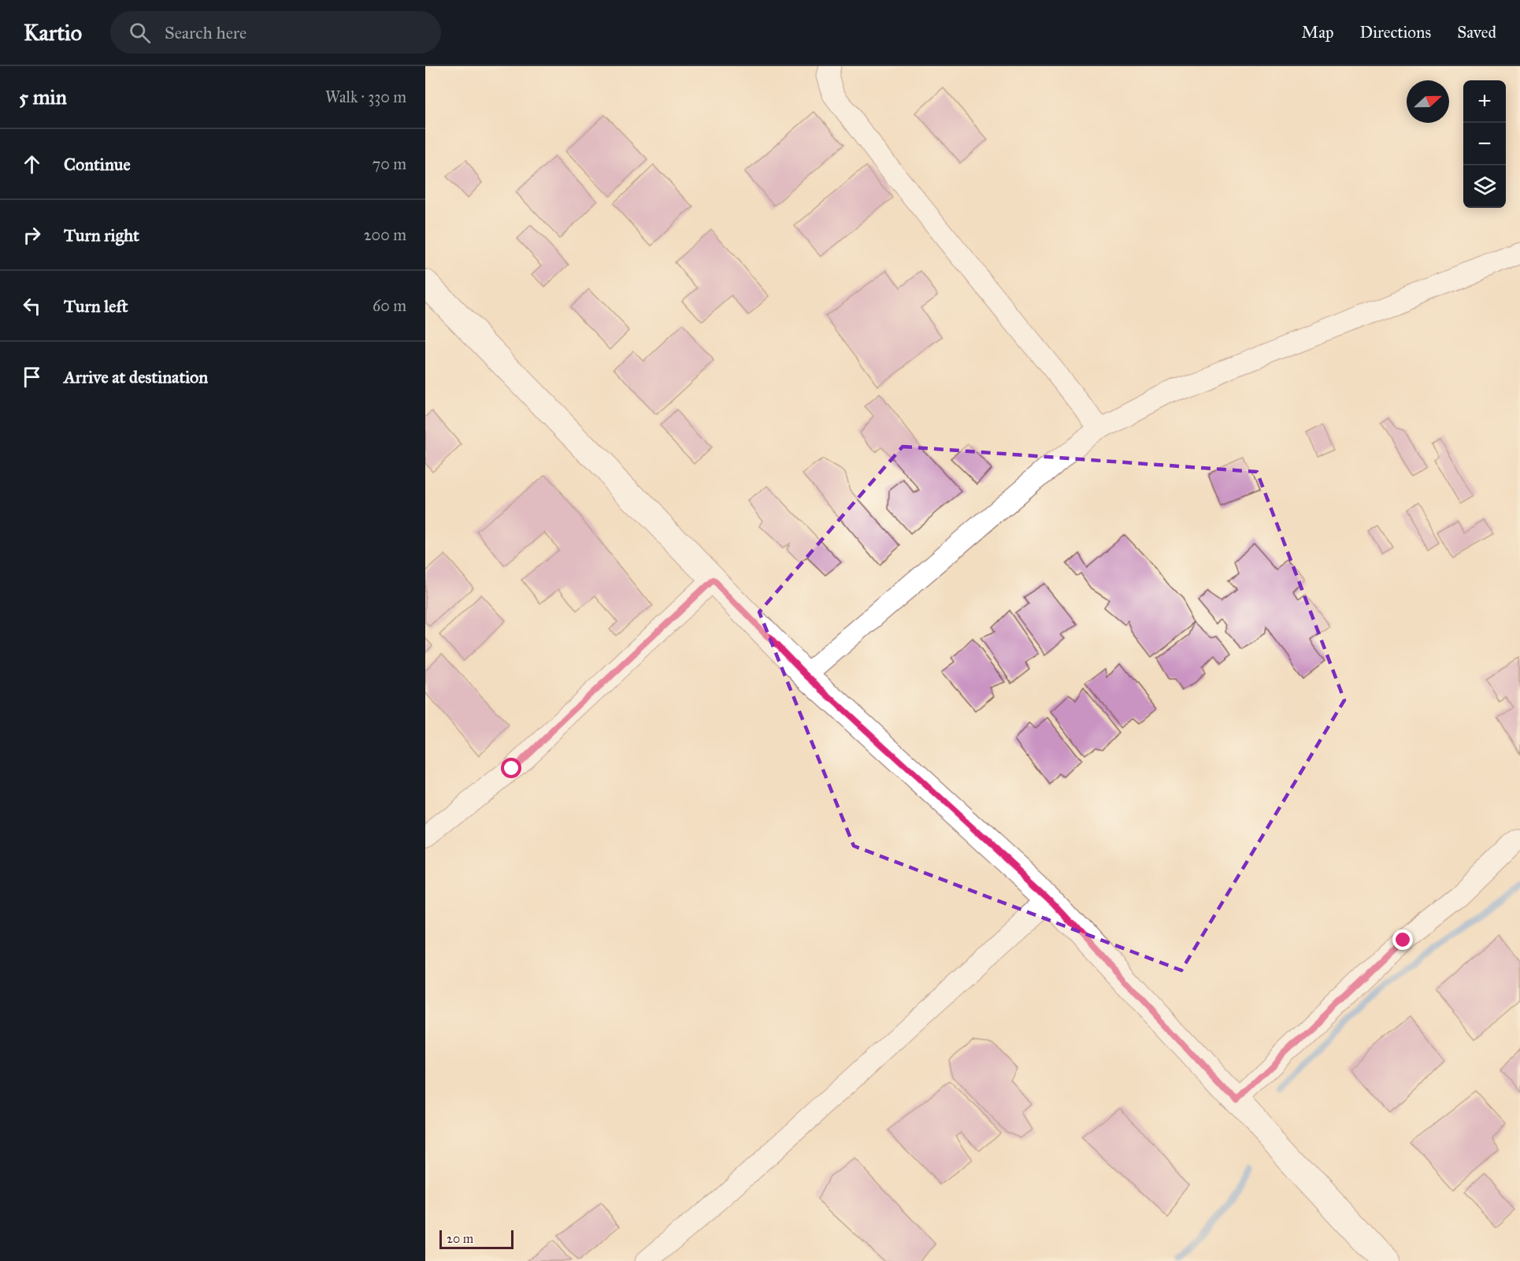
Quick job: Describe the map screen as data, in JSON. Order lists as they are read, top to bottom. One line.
{"scale_bar":"20 m","north":"right","page":{"header":"Kartio","search":"Search here","nav":["Map","Directions","Saved"],"heading":["5 min","Walk · 330 m"],"map_buttons":["+","−"],"list":[["Continue","70 m"],["Turn right","200 m"],["Turn left","60 m"],"Arrive at destination"],"scale":"20 m"}}
